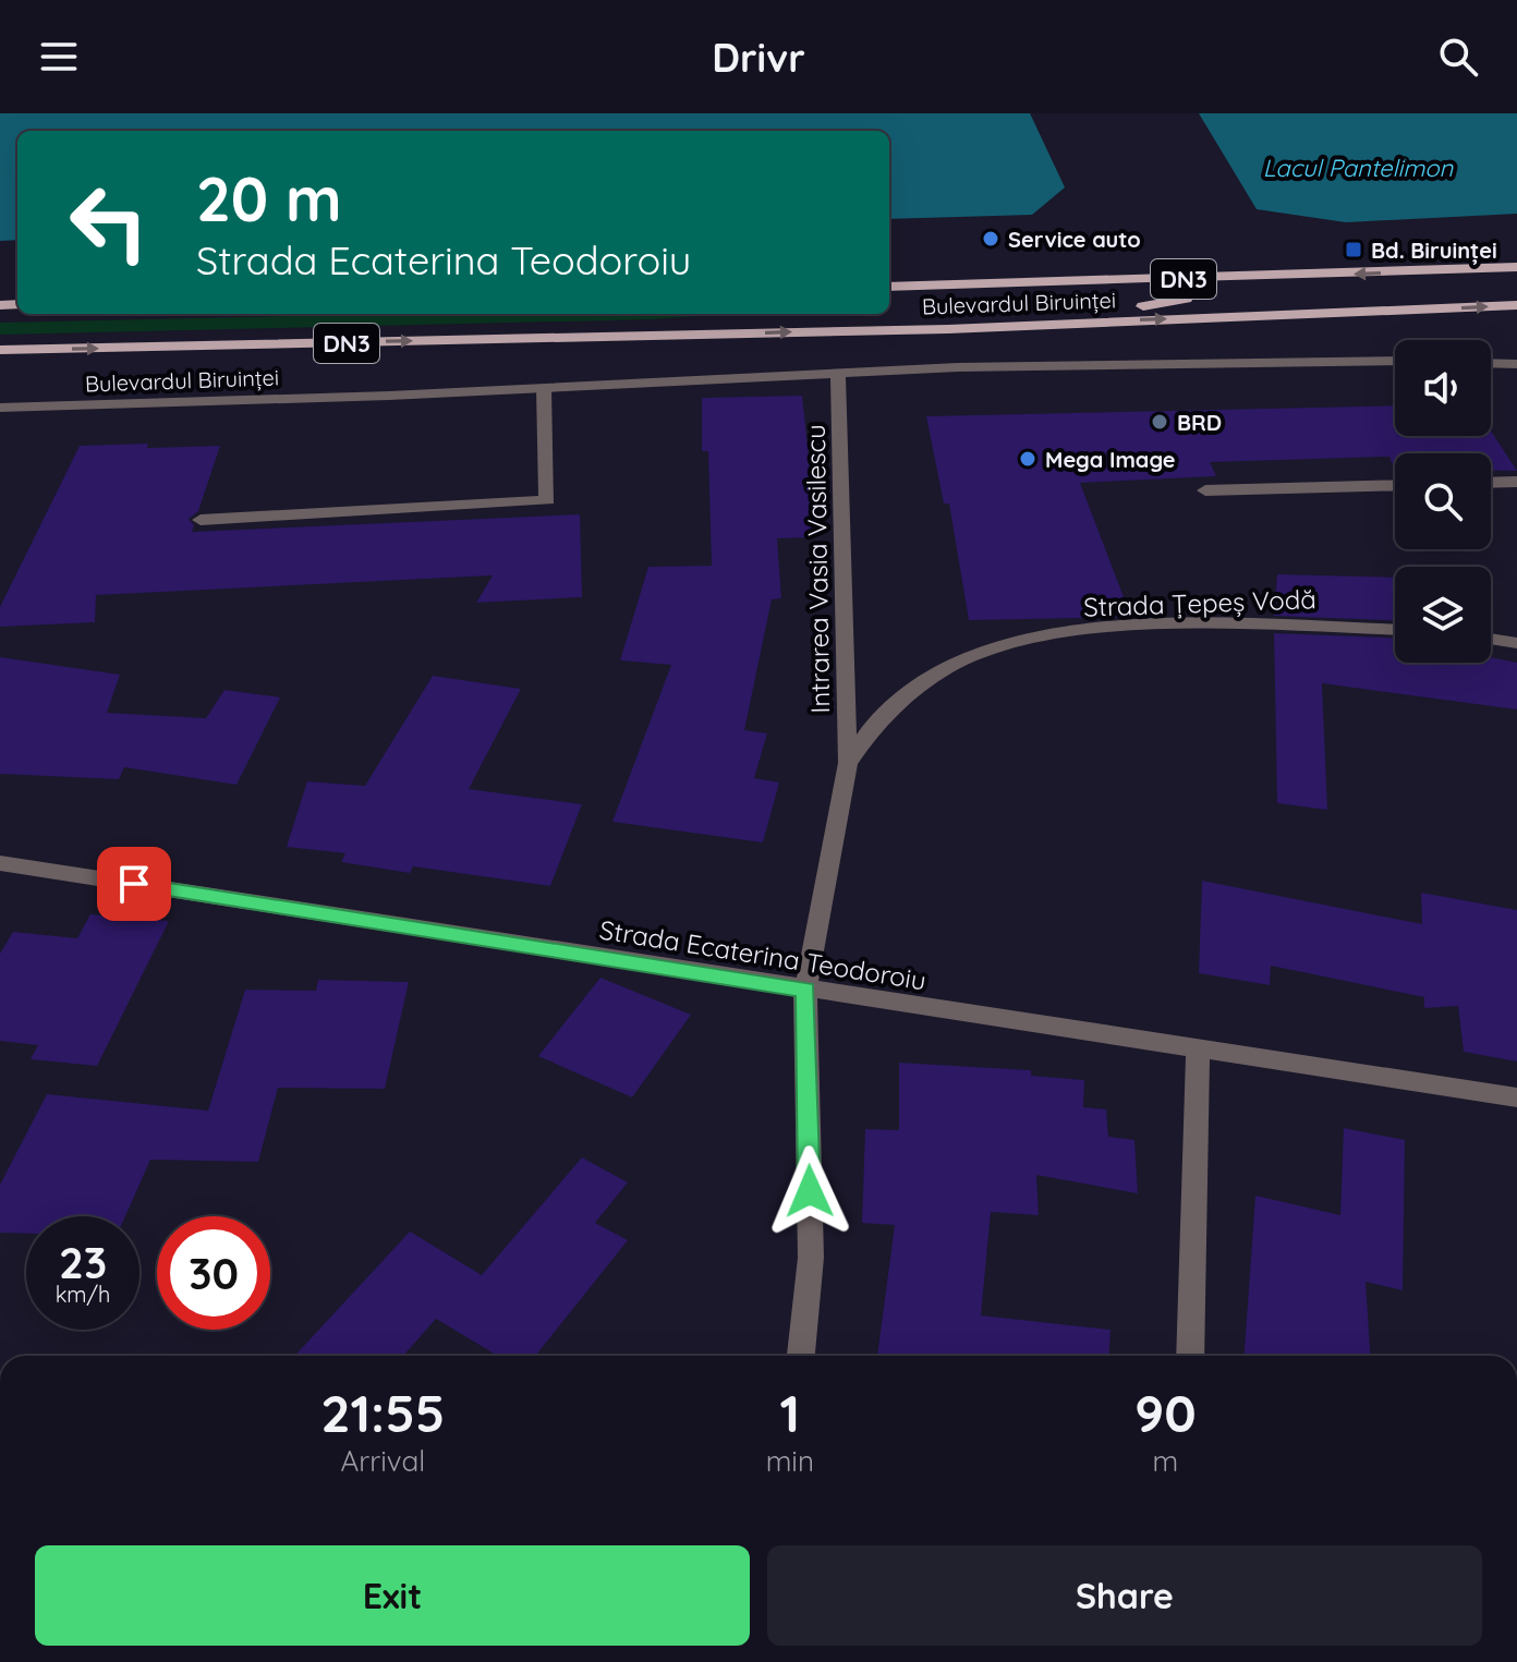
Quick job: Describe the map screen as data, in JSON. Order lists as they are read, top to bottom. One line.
{"streets":{"main road":["DN3","Bulevardul Biruinței"],"street":["Intrarea Vasia Vasilescu","Strada Țepeș Vodă","Strada Ecaterina Teodoroiu"]},"crossings":[["DN3","Bulevardul Biruinței"],["Bulevardul Biruinței","Intrarea Vasia Vasilescu"],["Intrarea Vasia Vasilescu","Strada Țepeș Vodă"],["Strada Țepeș Vodă","Strada Ecaterina Teodoroiu"]],"water":["Lacul Pantelimon"],"places":{"other":["Service auto","BRD","Mega Image"],"transit":["Bd. Biruinței"]},"page":{"header":"Drivr","turn":["20 m","Strada Ecaterina Teodoroiu"],"speed":"23 km/h","limit":"30","eta":["21:55","Arrival","1","min","90","m"],"buttons":["Exit","Share"]}}
